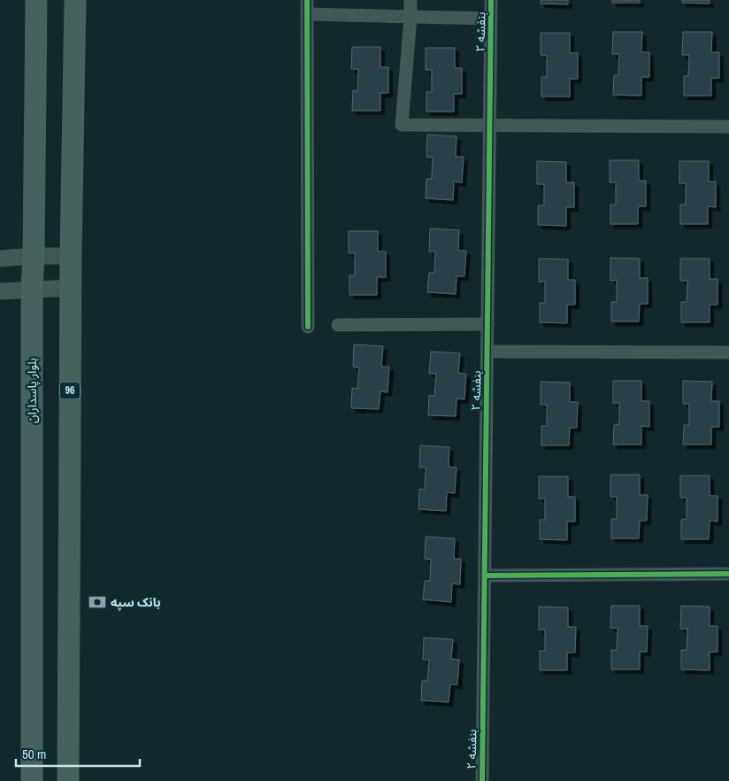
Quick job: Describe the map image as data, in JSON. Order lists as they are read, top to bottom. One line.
{"streets":{"highway":["بلوار پاسداران","96"],"street":["بنفشه ۲"]},"places":{"bank":["بانک سپه"]},"scale_bar":"50 m"}
